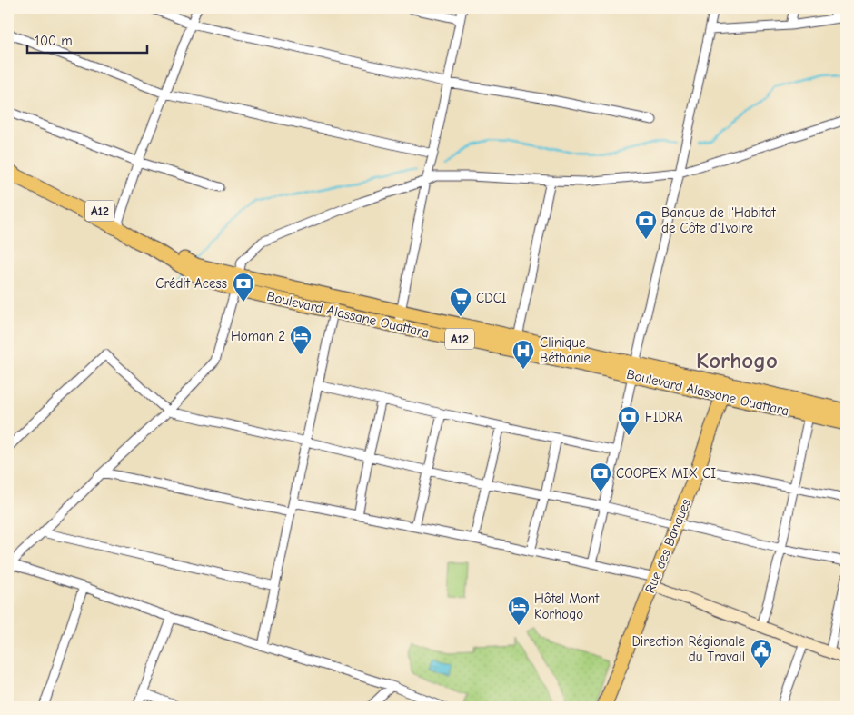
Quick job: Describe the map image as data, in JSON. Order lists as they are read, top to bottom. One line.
{"streets":{"main road":["A12","Boulevard Alassane Ouattara","Rue des Banques"]},"crossings":[["Boulevard Alassane Ouattara","Rue des Banques"]],"districts":["Korhogo"],"places":{"bank":["Banque de l'Habitat de Côte d'Ivoire","Crédit Acess","FIDRA","COOPEX MIX CI"],"supermarket":["CDCI"],"hotel":["Homan 2","Hôtel Mont Korhogo"],"hospital":["Clinique Béthanie"],"public building":["Direction Régionale du Travail"]},"scale_bar":"100 m"}
